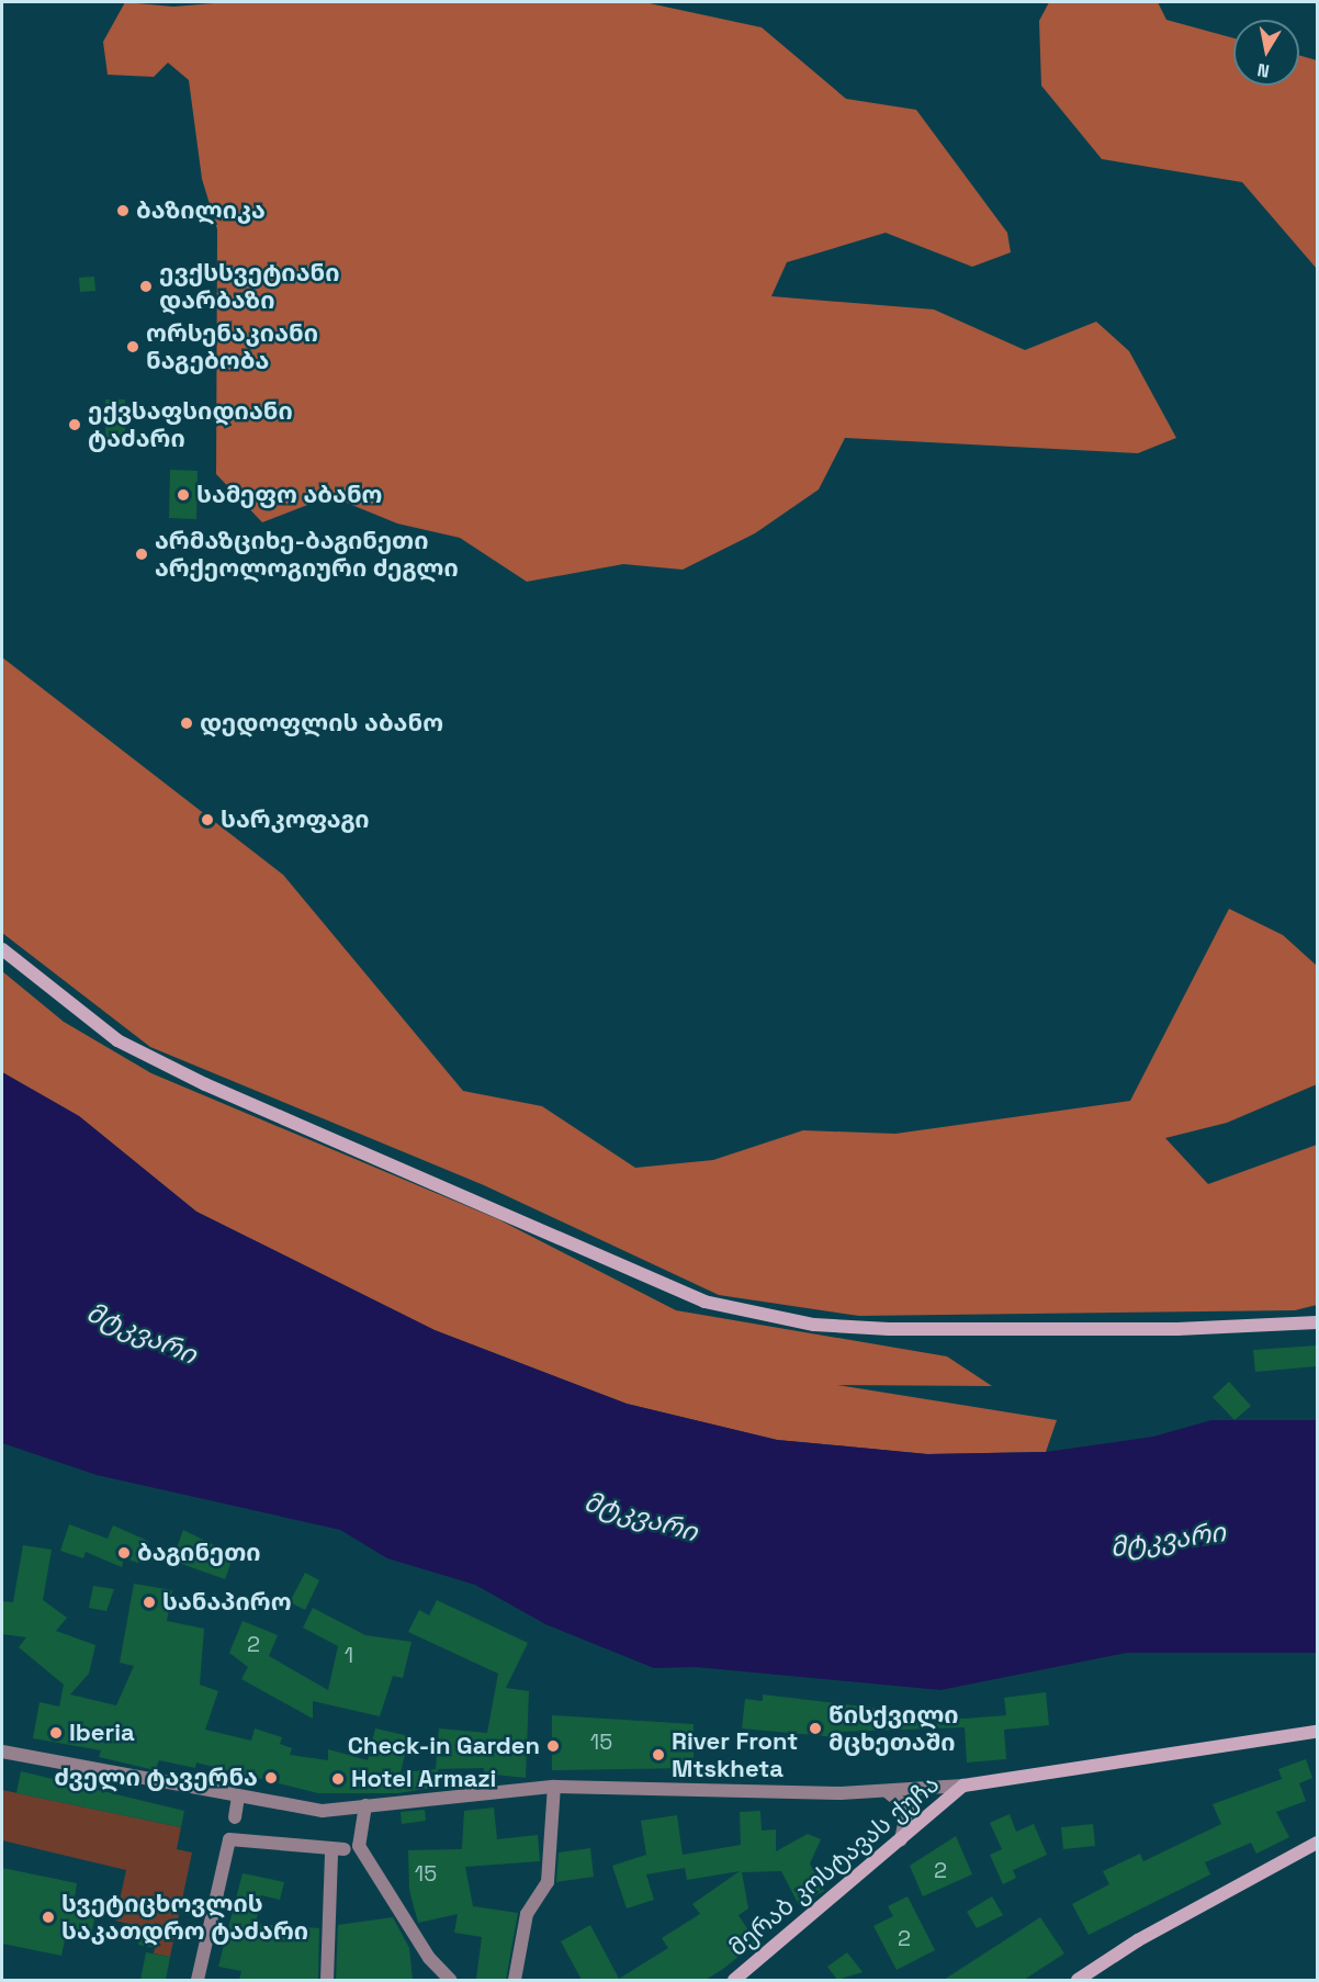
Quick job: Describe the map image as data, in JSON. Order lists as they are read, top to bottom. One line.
{"streets":{"main road":["მერაბ კოსტავას ქუჩა"]},"water":["მტკვარი"],"places":["ბაზილიკა","ევქსსვეტიანი დარბაზი","ორსენაკიანი ნაგებობა","ექვსაფსიდიანი ტაძარი","სამეფო აბანო","არმაზციხე-ბაგინეთი არქეოლოგიური ძეგლი","დედოფლის აბანო","სარკოფაგი","ბაგინეთი","სანაპირო","წისქვილი მცხეთაში","Iberia","Check-in Garden","River Front Mtskheta","ძველი ტავერნა","Hotel Armazi","სვეტიცხოვლის საკათდრო ტაძარი"],"house_numbers":["2","1","15","2","15","2"],"north":"bottom"}
